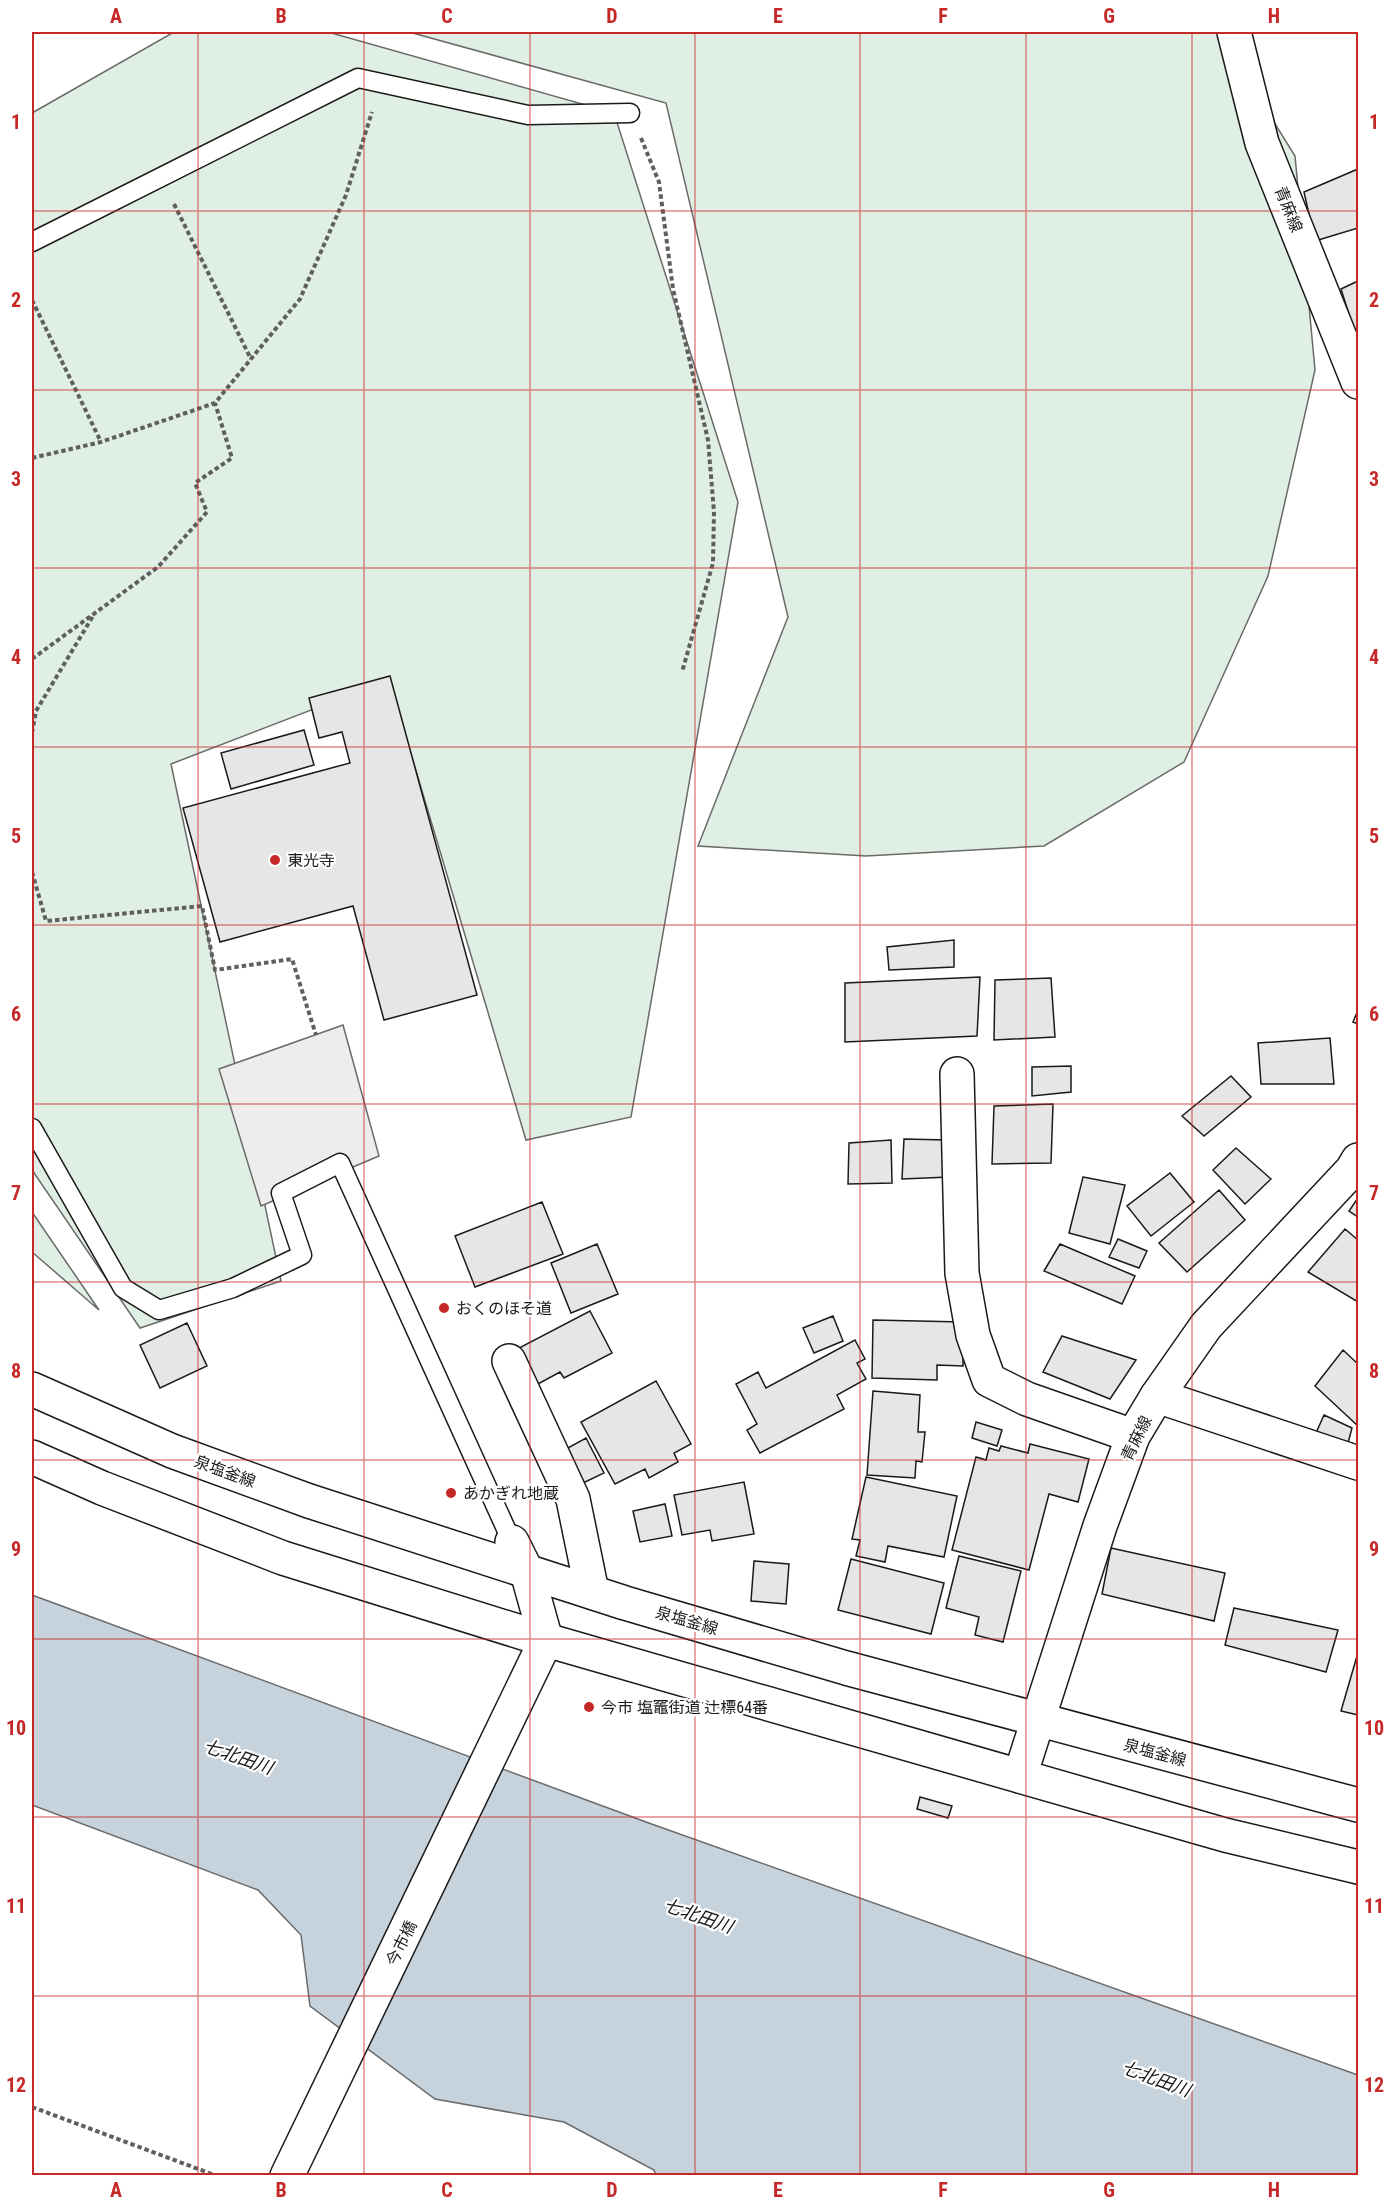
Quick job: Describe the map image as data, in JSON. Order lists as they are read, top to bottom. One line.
{"streets":{"main road":["青麻線","泉塩釜線","今市橋"]},"crossings":[["青麻線","泉塩釜線"]],"water":["七北田川"],"places":["東光寺","おくのほそ道","あかぎれ地蔵","今市 塩竈街道 辻標64番"],"grid":{"columns":["A","B","C","D","E","F","G","H"],"rows":["1","2","3","4","5","6","7","8","9","10","11","12"]}}
